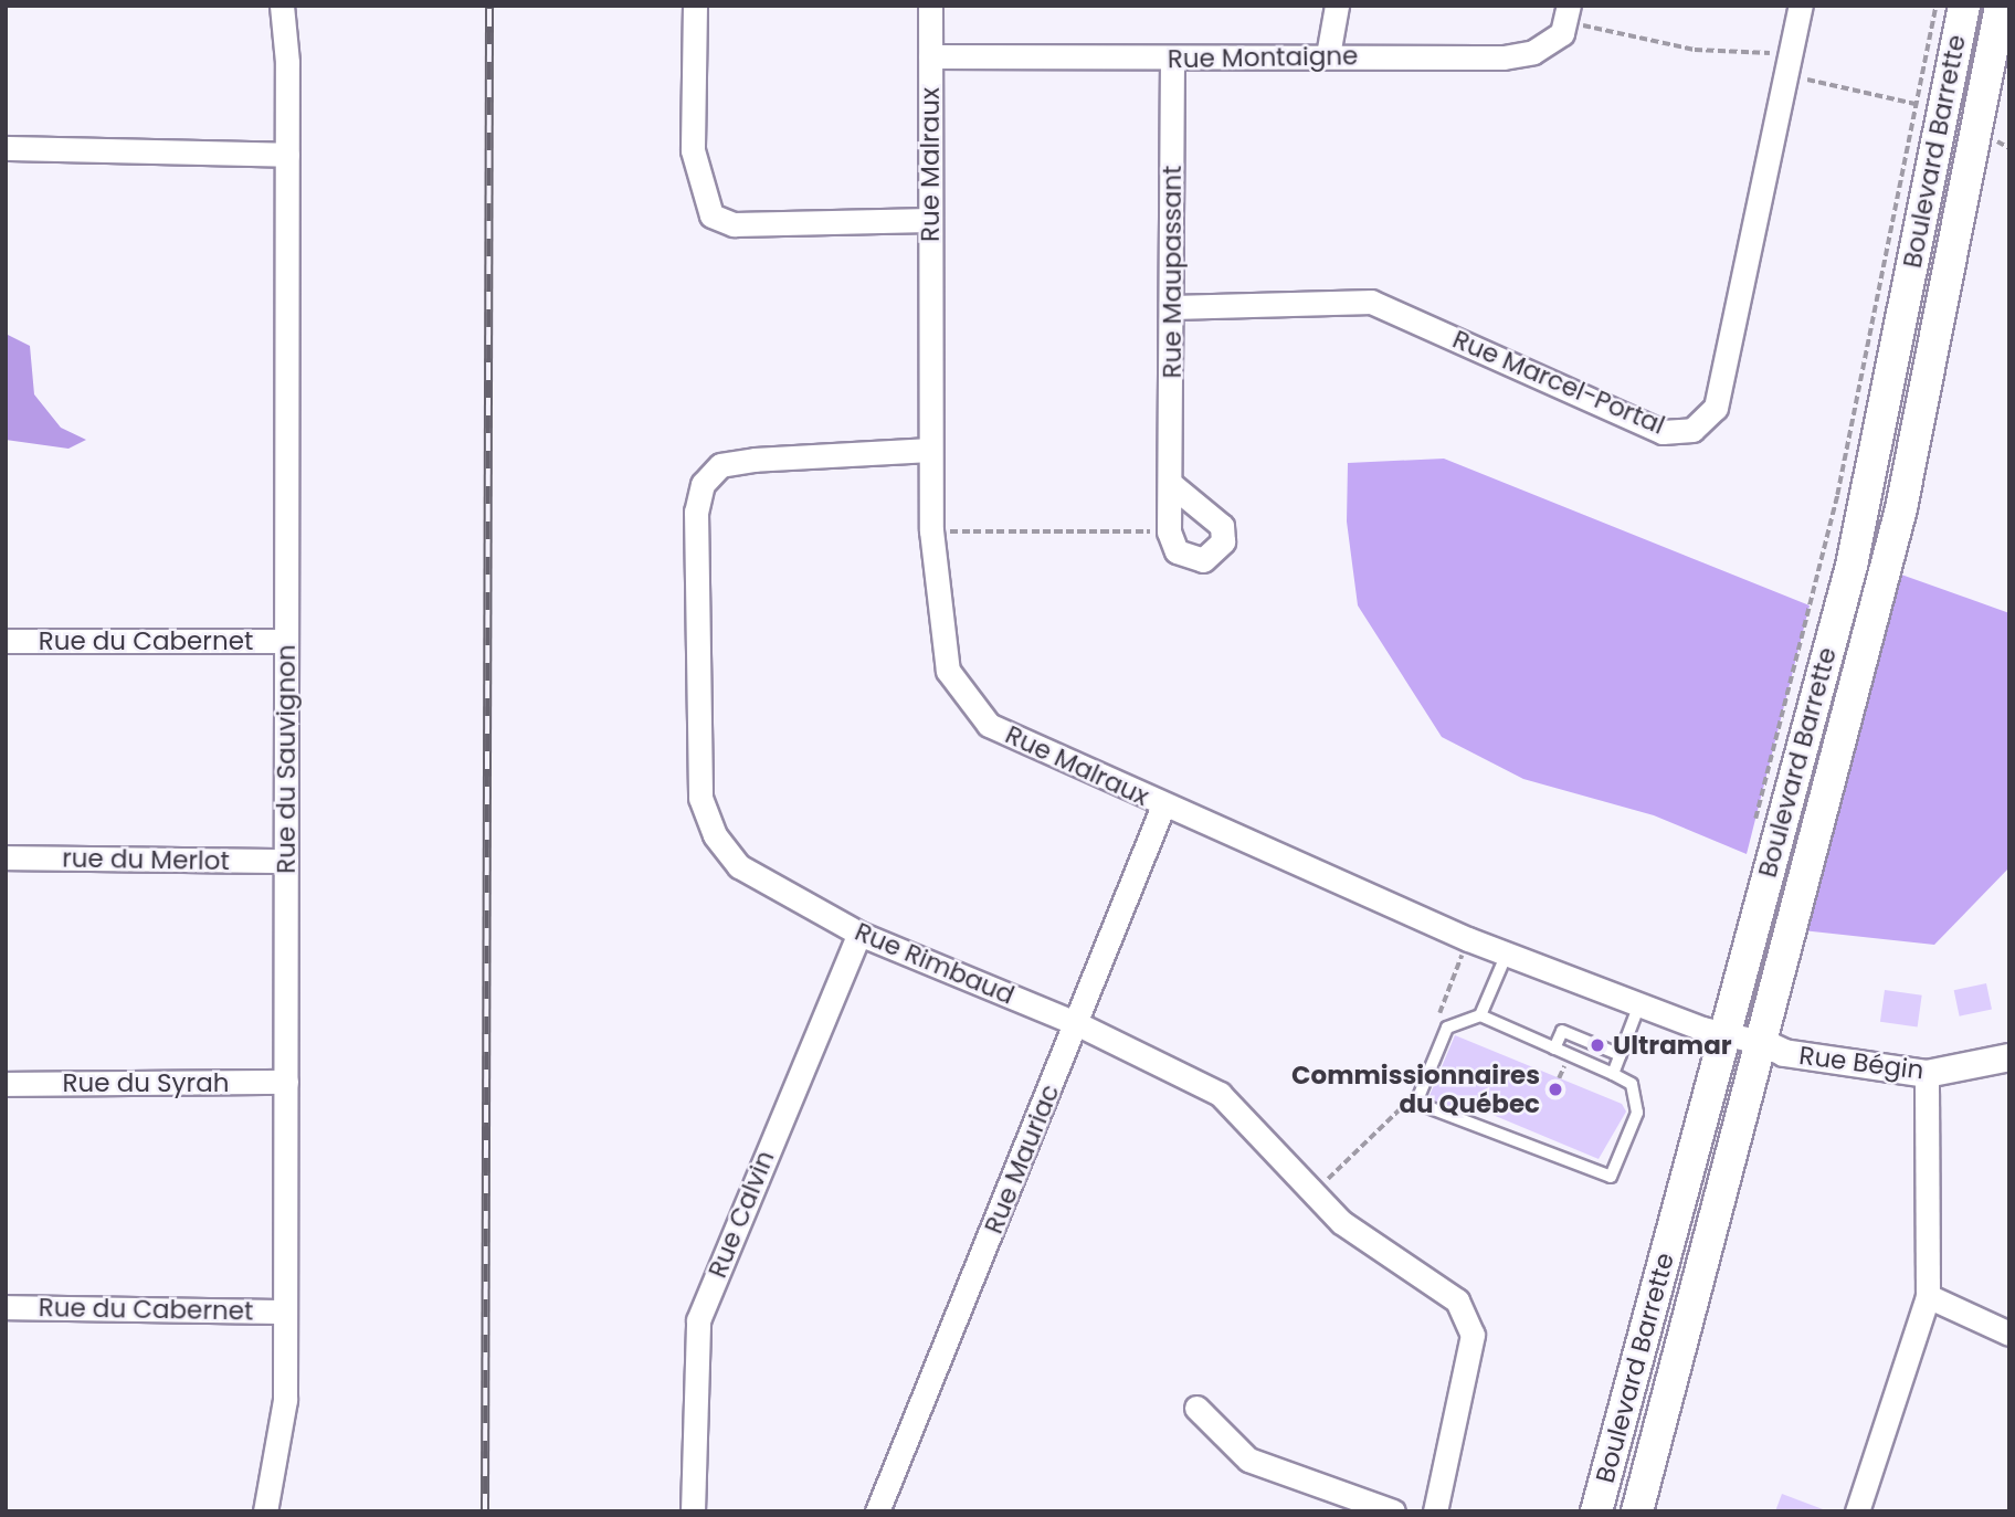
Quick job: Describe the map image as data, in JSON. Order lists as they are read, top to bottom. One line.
{"streets":{"main road":["Boulevard Barrette"],"street":["Rue Montaigne","Rue Malraux","Rue Maupassant","Rue Marcel-Portal","Rue du Cabernet","Rue du Sauvignon","rue du Merlot","Rue Rimbaud","Rue Bégin","Rue du Syrah","Rue Mauriac","Rue Calvin"]},"crossings":[["Rue Montaigne","Rue Malraux"],["Rue Montaigne","Rue Maupassant"],["Boulevard Barrette","Rue Malraux"],["Boulevard Barrette","Rue Bégin"],["Rue Malraux","Rue Rimbaud"],["Rue Malraux","Rue Bégin"],["Rue Malraux","Rue Mauriac"],["Rue Maupassant","Rue Marcel-Portal"],["Rue du Cabernet","Rue du Sauvignon"],["Rue du Sauvignon","rue du Merlot"],["Rue du Sauvignon","Rue du Syrah"],["Rue Rimbaud","Rue Mauriac"],["Rue Rimbaud","Rue Calvin"]],"places":["Ultramar","Commissionnaires du Québec"]}
